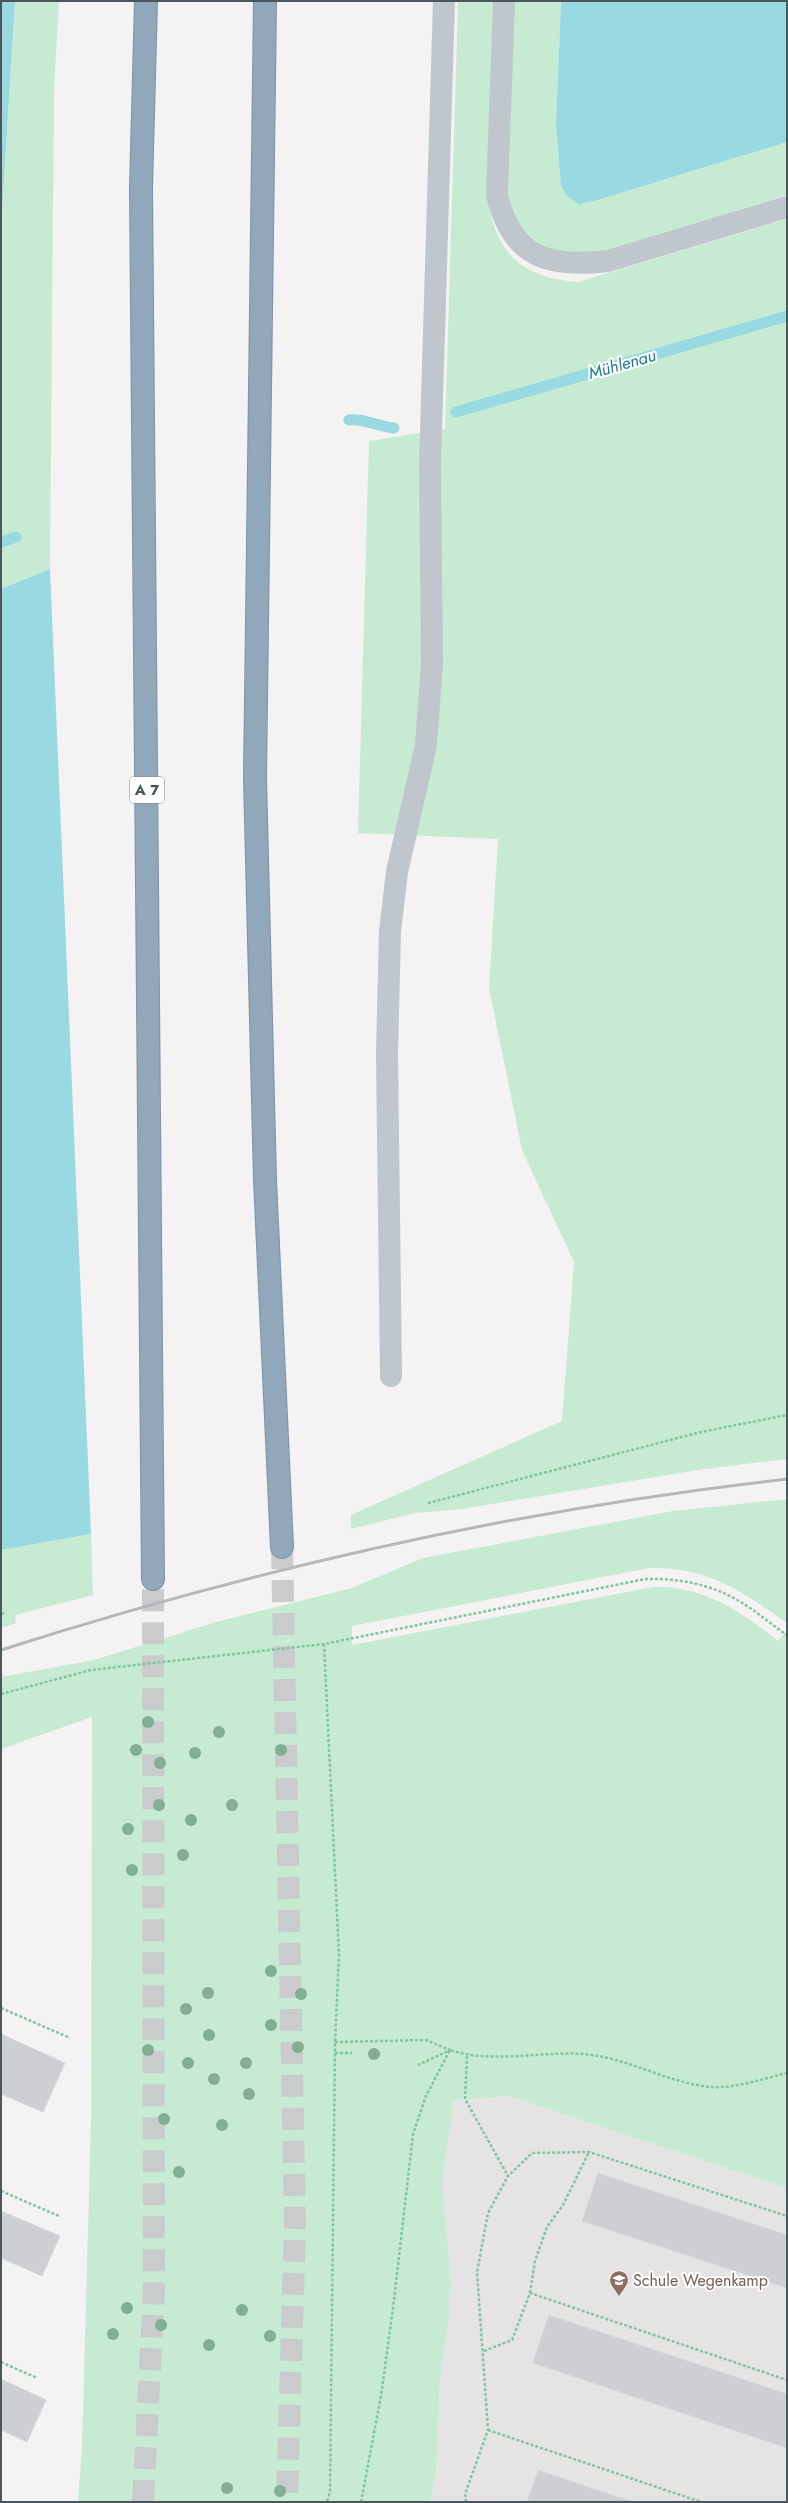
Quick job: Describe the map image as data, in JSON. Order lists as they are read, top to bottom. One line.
{"streets":{"highway":["A 7"]},"water":["Mühlenau"],"places":{"school or university":["Schule Wegenkamp"]}}
